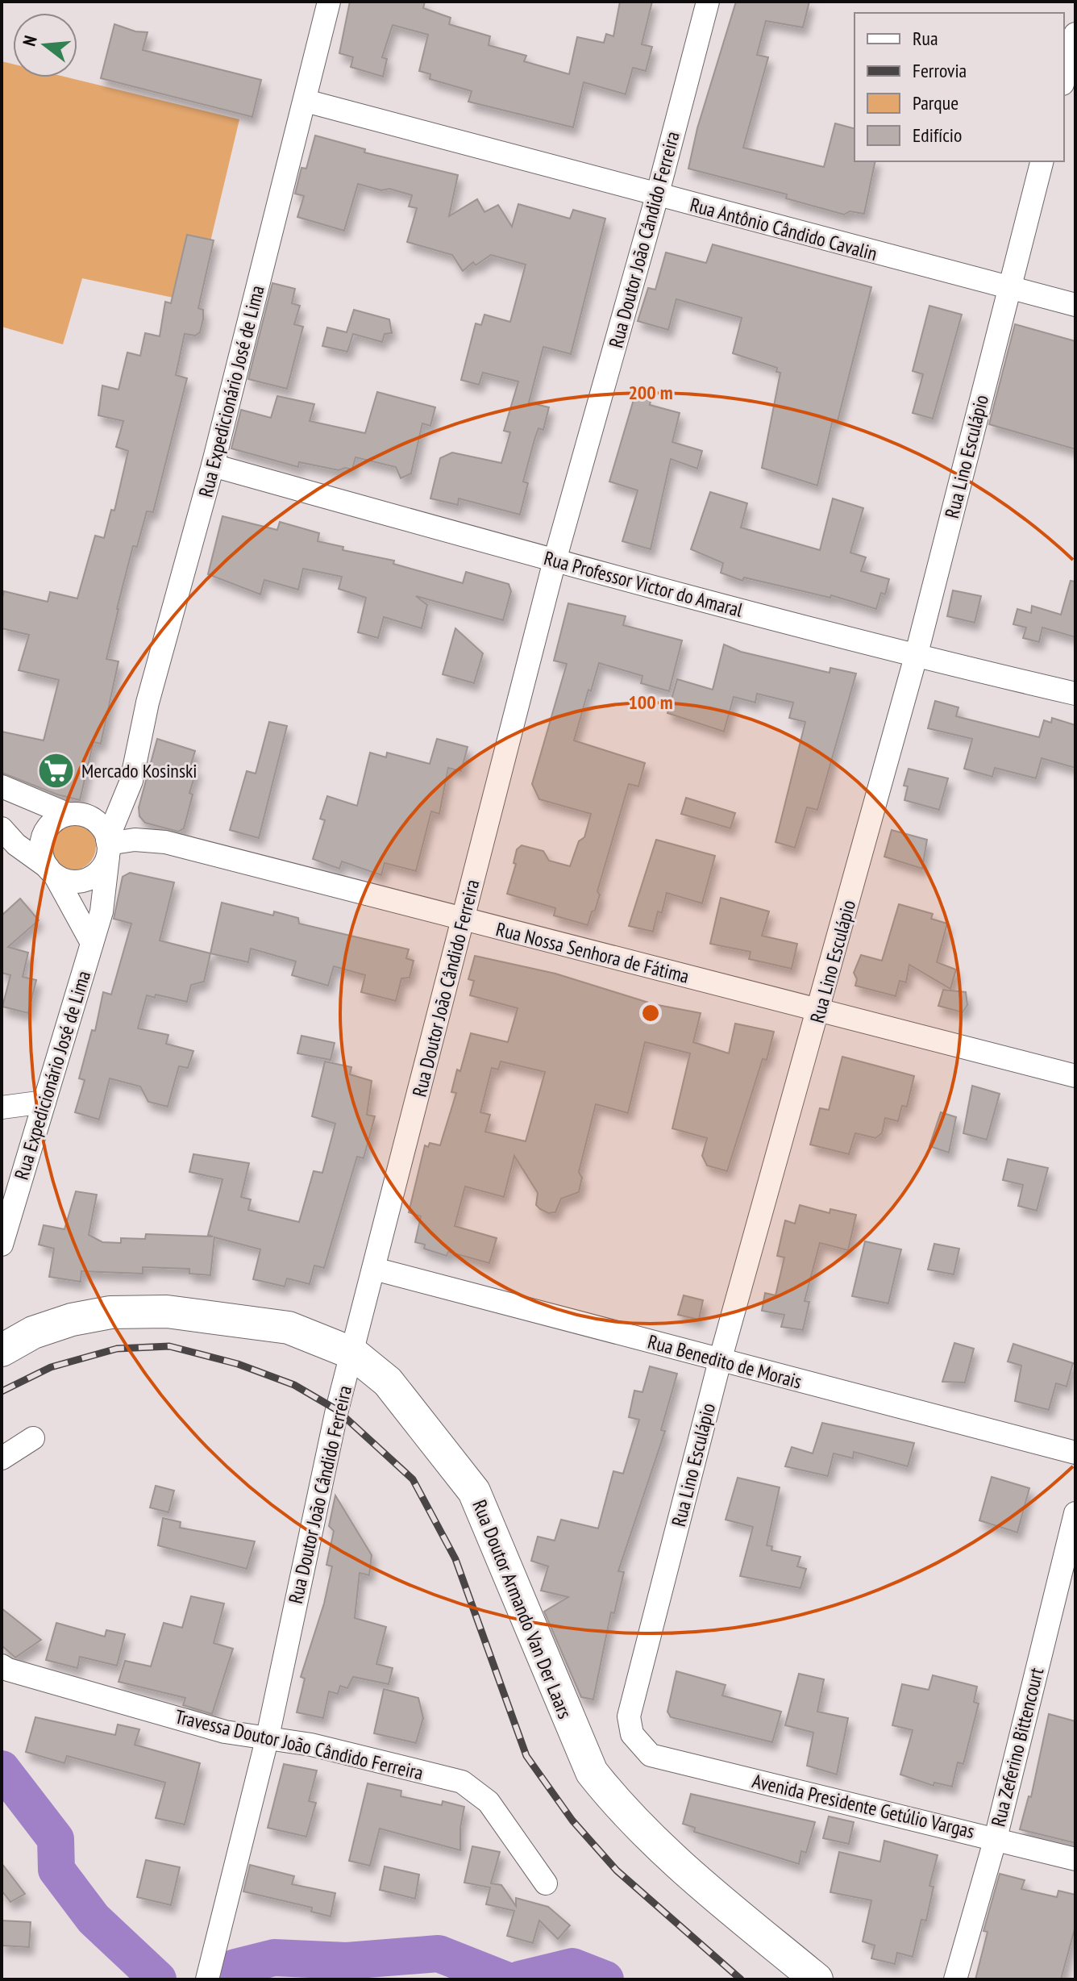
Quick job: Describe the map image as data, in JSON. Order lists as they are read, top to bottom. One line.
{"streets":{"main road":["Rua Doutor Armando Van Der Laars"],"street":["Rua Antônio Cândido Cavalin","Rua Doutor João Cândido Ferreira","Rua Expedicionário José de Lima","Rua Lino Esculápio","Rua Professor Victor do Amaral","Rua Nossa Senhora de Fátima","Rua Benedito de Morais","Travessa Doutor João Cândido Ferreira","Rua Zeferino Bittencourt","Avenida Presidente Getúlio Vargas"]},"crossings":[["Rua Antônio Cândido Cavalin","Rua Doutor João Cândido Ferreira"],["Rua Antônio Cândido Cavalin","Rua Expedicionário José de Lima"],["Rua Antônio Cândido Cavalin","Rua Lino Esculápio"],["Rua Doutor João Cândido Ferreira","Rua Professor Victor do Amaral"],["Rua Doutor João Cândido Ferreira","Rua Nossa Senhora de Fátima"],["Rua Doutor João Cândido Ferreira","Rua Benedito de Morais"],["Rua Doutor João Cândido Ferreira","Rua Doutor Armando Van Der Laars"],["Rua Doutor João Cândido Ferreira","Travessa Doutor João Cândido Ferreira"],["Rua Expedicionário José de Lima","Rua Professor Victor do Amaral"],["Rua Expedicionário José de Lima","Rua Nossa Senhora de Fátima"],["Rua Lino Esculápio","Rua Professor Victor do Amaral"],["Rua Lino Esculápio","Rua Nossa Senhora de Fátima"],["Rua Lino Esculápio","Rua Benedito de Morais"],["Rua Lino Esculápio","Avenida Presidente Getúlio Vargas"],["Rua Zeferino Bittencourt","Avenida Presidente Getúlio Vargas"]],"places":{"supermarket":["Mercado Kosinski"]},"legend":["Rua","Ferrovia","Parque","Edifício"],"north":"left","rings":["200 m","100 m"]}
